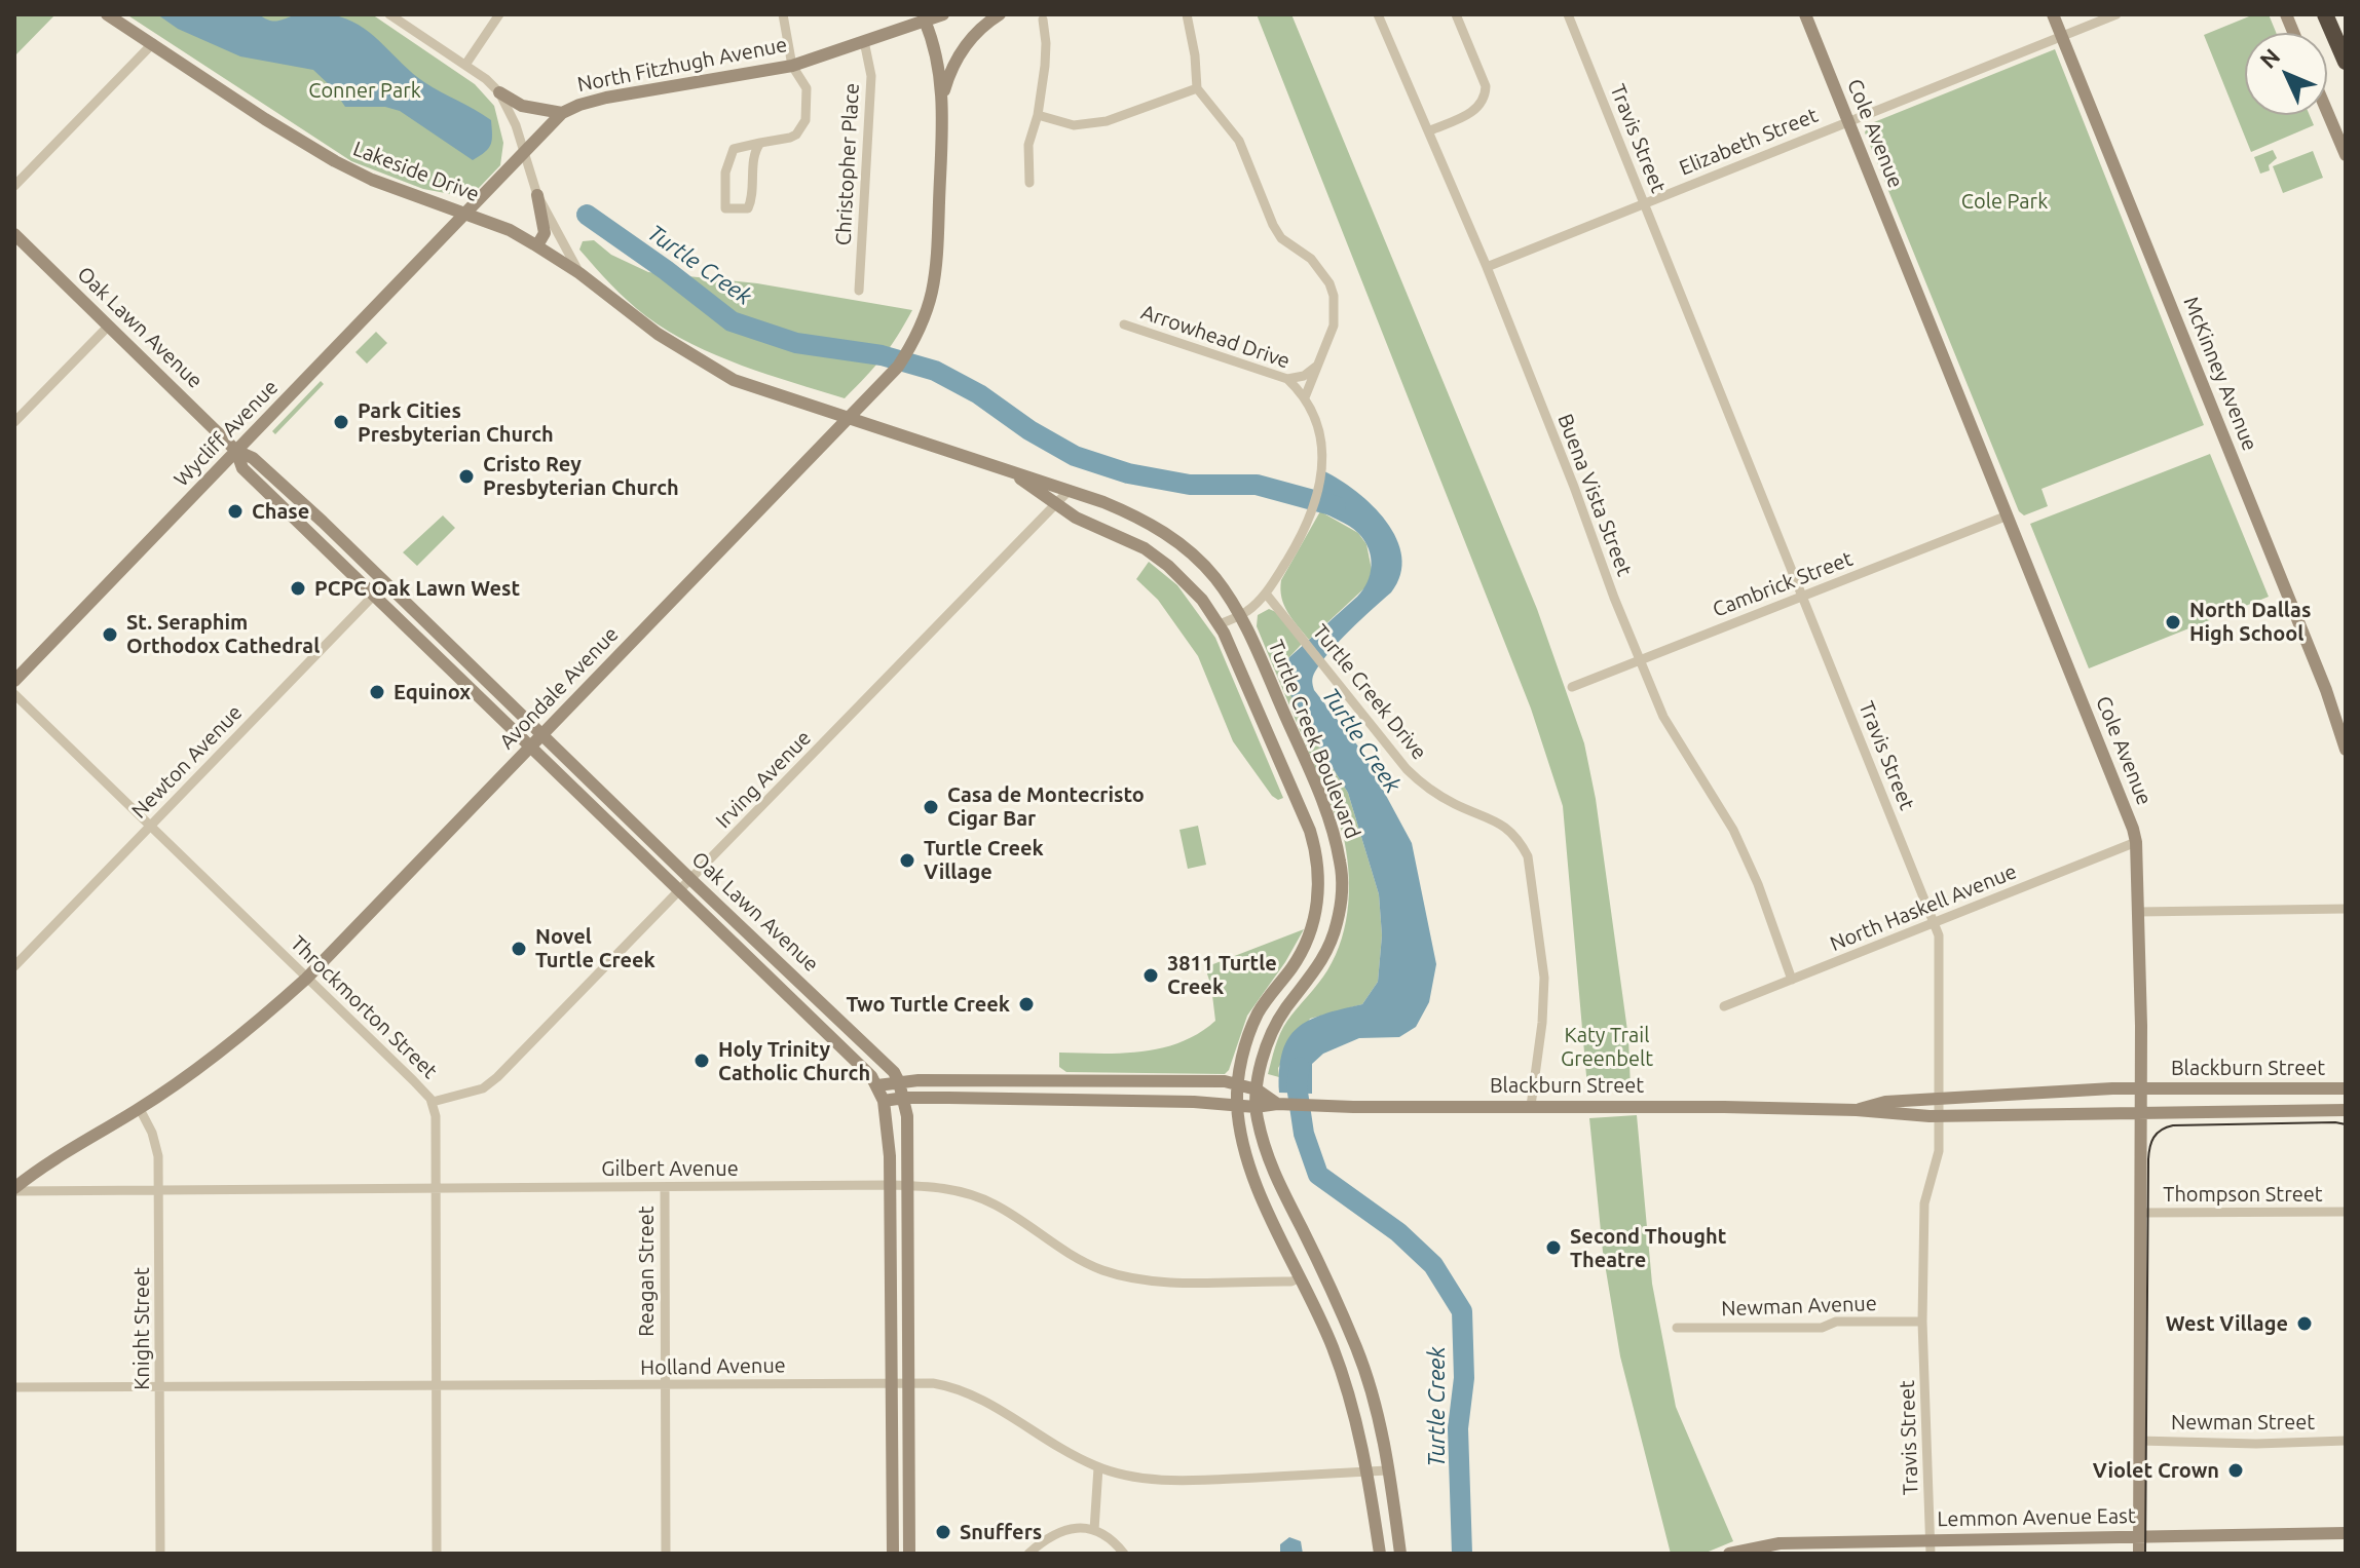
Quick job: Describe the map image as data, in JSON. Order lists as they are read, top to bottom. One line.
{"streets":{"main road":["North Fitzhugh Avenue","Cole Avenue","Lakeside Drive","Oak Lawn Avenue","McKinney Avenue","Wycliff Avenue","Avondale Avenue","Turtle Creek Boulevard","Blackburn Street","Lemmon Avenue East"],"street":["Travis Street","Elizabeth Street","Christopher Place","Arrowhead Drive","Buena Vista Street","Cambrick Street","Turtle Creek Drive","Newton Avenue","Irving Avenue","North Haskell Avenue","Throckmorton Street","Gilbert Avenue","Thompson Street","Reagan Street","Newman Avenue","Knight Street","Holland Avenue","Newman Street"]},"crossings":[["North Fitzhugh Avenue","Christopher Place"],["North Fitzhugh Avenue","Lakeside Drive"],["North Fitzhugh Avenue","Wycliff Avenue"],["North Fitzhugh Avenue","Avondale Avenue"],["North Fitzhugh Avenue","Turtle Creek Boulevard"],["Cole Avenue","Elizabeth Street"],["Cole Avenue","Cambrick Street"],["Cole Avenue","North Haskell Avenue"],["Cole Avenue","Blackburn Street"],["Cole Avenue","Thompson Street"],["Cole Avenue","Newman Street"],["Cole Avenue","Lemmon Avenue East"],["Travis Street","Elizabeth Street"],["Travis Street","Cambrick Street"],["Travis Street","North Haskell Avenue"],["Travis Street","Blackburn Street"],["Travis Street","Newman Avenue"],["Travis Street","Lemmon Avenue East"],["Elizabeth Street","McKinney Avenue"],["Elizabeth Street","Buena Vista Street"],["Lakeside Drive","Wycliff Avenue"],["Lakeside Drive","Turtle Creek Boulevard"],["Oak Lawn Avenue","Wycliff Avenue"],["Oak Lawn Avenue","Avondale Avenue"],["Oak Lawn Avenue","Newton Avenue"],["Oak Lawn Avenue","Irving Avenue"],["Oak Lawn Avenue","Blackburn Street"],["Oak Lawn Avenue","Gilbert Avenue"],["Oak Lawn Avenue","Holland Avenue"],["Buena Vista Street","Cambrick Street"],["Buena Vista Street","North Haskell Avenue"],["Avondale Avenue","Turtle Creek Boulevard"],["Avondale Avenue","Throckmorton Street"],["Avondale Avenue","Gilbert Avenue"],["Avondale Avenue","Knight Street"],["Turtle Creek Drive","Blackburn Street"],["Turtle Creek Boulevard","Irving Avenue"],["Turtle Creek Boulevard","Blackburn Street"],["Turtle Creek Boulevard","Gilbert Avenue"],["Turtle Creek Boulevard","Holland Avenue"],["Newton Avenue","Throckmorton Street"],["Irving Avenue","Throckmorton Street"],["Throckmorton Street","Gilbert Avenue"],["Throckmorton Street","Holland Avenue"],["Gilbert Avenue","Reagan Street"],["Gilbert Avenue","Knight Street"],["Reagan Street","Holland Avenue"],["Knight Street","Holland Avenue"]],"water":["Turtle Creek"],"parks":["Conner Park","Cole Park","Katy Trail Greenbelt"],"places":["Park Cities Presbyterian Church","Cristo Rey Presbyterian Church","Chase","PCPC Oak Lawn West","North Dallas High School","St. Seraphim Orthodox Cathedral","Equinox","Casa de Montecristo Cigar Bar","Turtle Creek Village","Novel Turtle Creek","3811 Turtle Creek","Two Turtle Creek","Holy Trinity Catholic Church","Second Thought Theatre","West Village","Violet Crown","Snuffers"],"north":"top left"}
